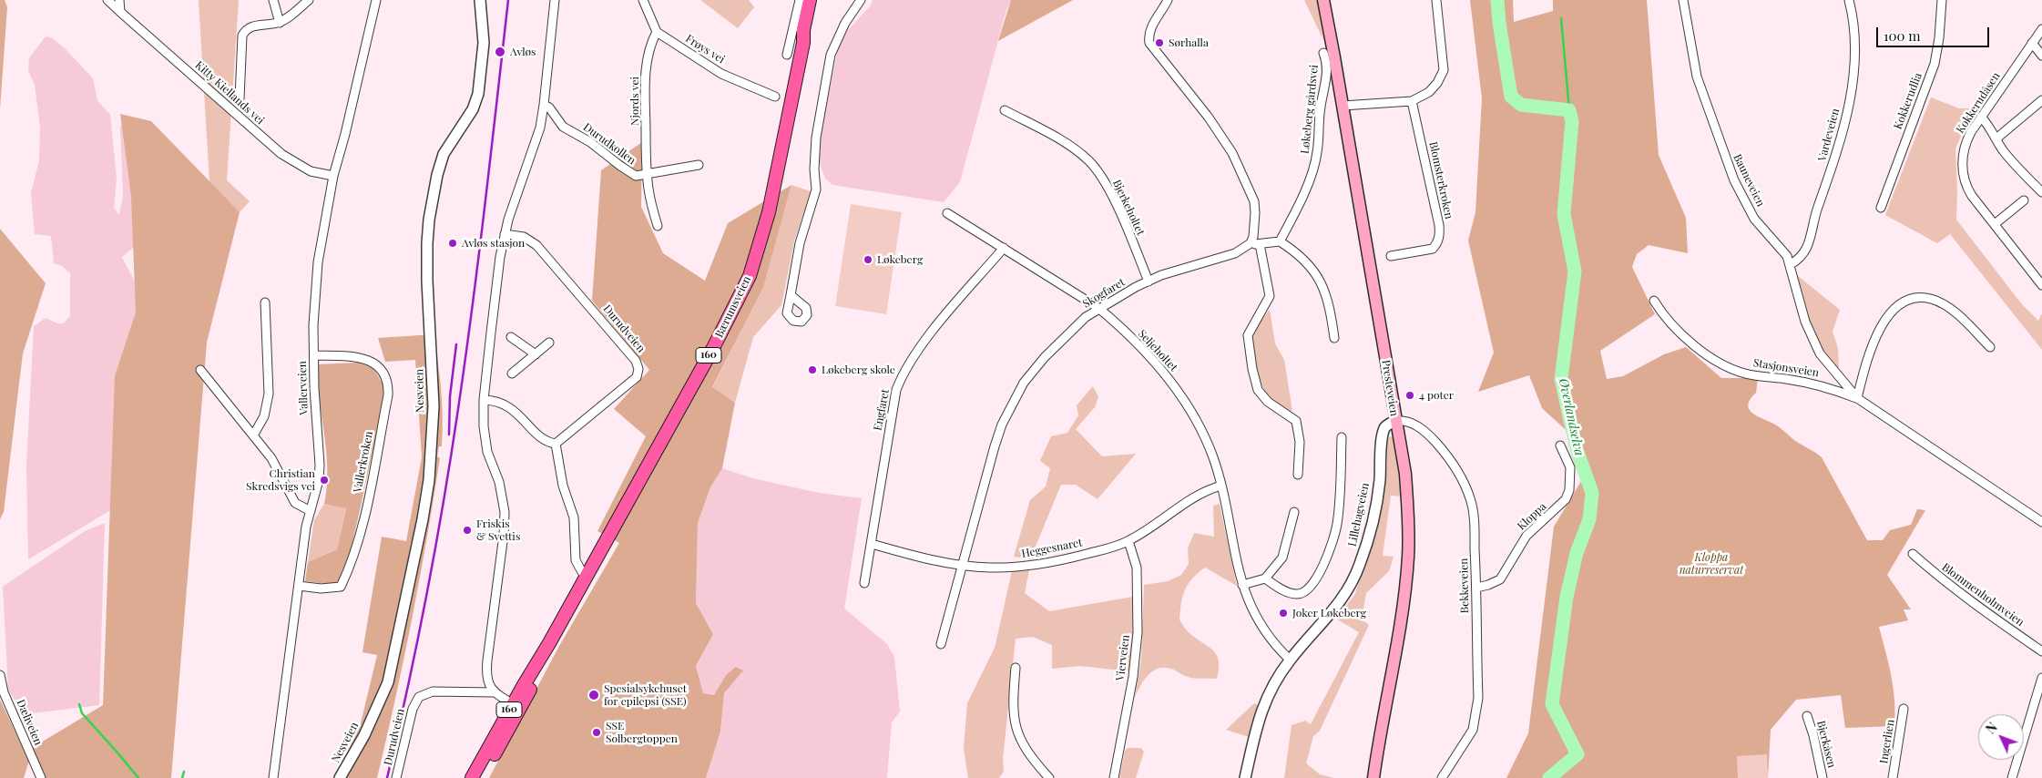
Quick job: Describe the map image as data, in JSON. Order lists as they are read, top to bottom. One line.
{"streets":{"main road":["Bærumsveien","160","Presteveien"],"street":["Frøys vei","Kitty Kiellands vei","Njords vei","Kokkerudlia","Kokkerudåsen","Løkeberg gårdsvei","Vardeveien","Durudkollen","Blomsterkroken","Bauneveien","Bjerkeholtet","Skogfaret","Durudveien","Seljeholtet","Stasjonsveien","Vallerveien","Nesveien","Engfaret","Vallerkroken","Lillehagveien","Kloppa","Heggesnaret","Bekkeveien","Blommenholmveien","Vierveien","Dæliveien","Ingerlien","Bjerkåsen"]},"crossings":[["Frøys vei","Njords vei"],["Kitty Kiellands vei","Vallerveien"],["Njords vei","Durudkollen"],["Vardeveien","Bauneveien"],["Bauneveien","Stasjonsveien"],["Bjerkeholtet","Skogfaret"],["Skogfaret","Seljeholtet"],["Skogfaret","Heggesnaret"],["Seljeholtet","Engfaret"],["Seljeholtet","Lillehagveien"],["Seljeholtet","Heggesnaret"],["Vallerveien","Vallerkroken"],["Presteveien","Lillehagveien"],["Presteveien","Bekkeveien"],["Engfaret","Heggesnaret"],["Lillehagveien","Bekkeveien"],["Kloppa","Bekkeveien"],["Heggesnaret","Vierveien"]],"water":["Øverlandselva"],"parks":["Kloppa naturreservat"],"places":["Sørhalla","Avløs","Avløs stasjon","Løkeberg","Løkeberg skole","4 poter","Christian Skredsvigs vei","Friskis & Svettis","Joker Løkeberg","Spesialsykehuset for epilepsi (SSE)","SSE Solbergtoppen"],"scale_bar":"100 m","north":"top left"}
